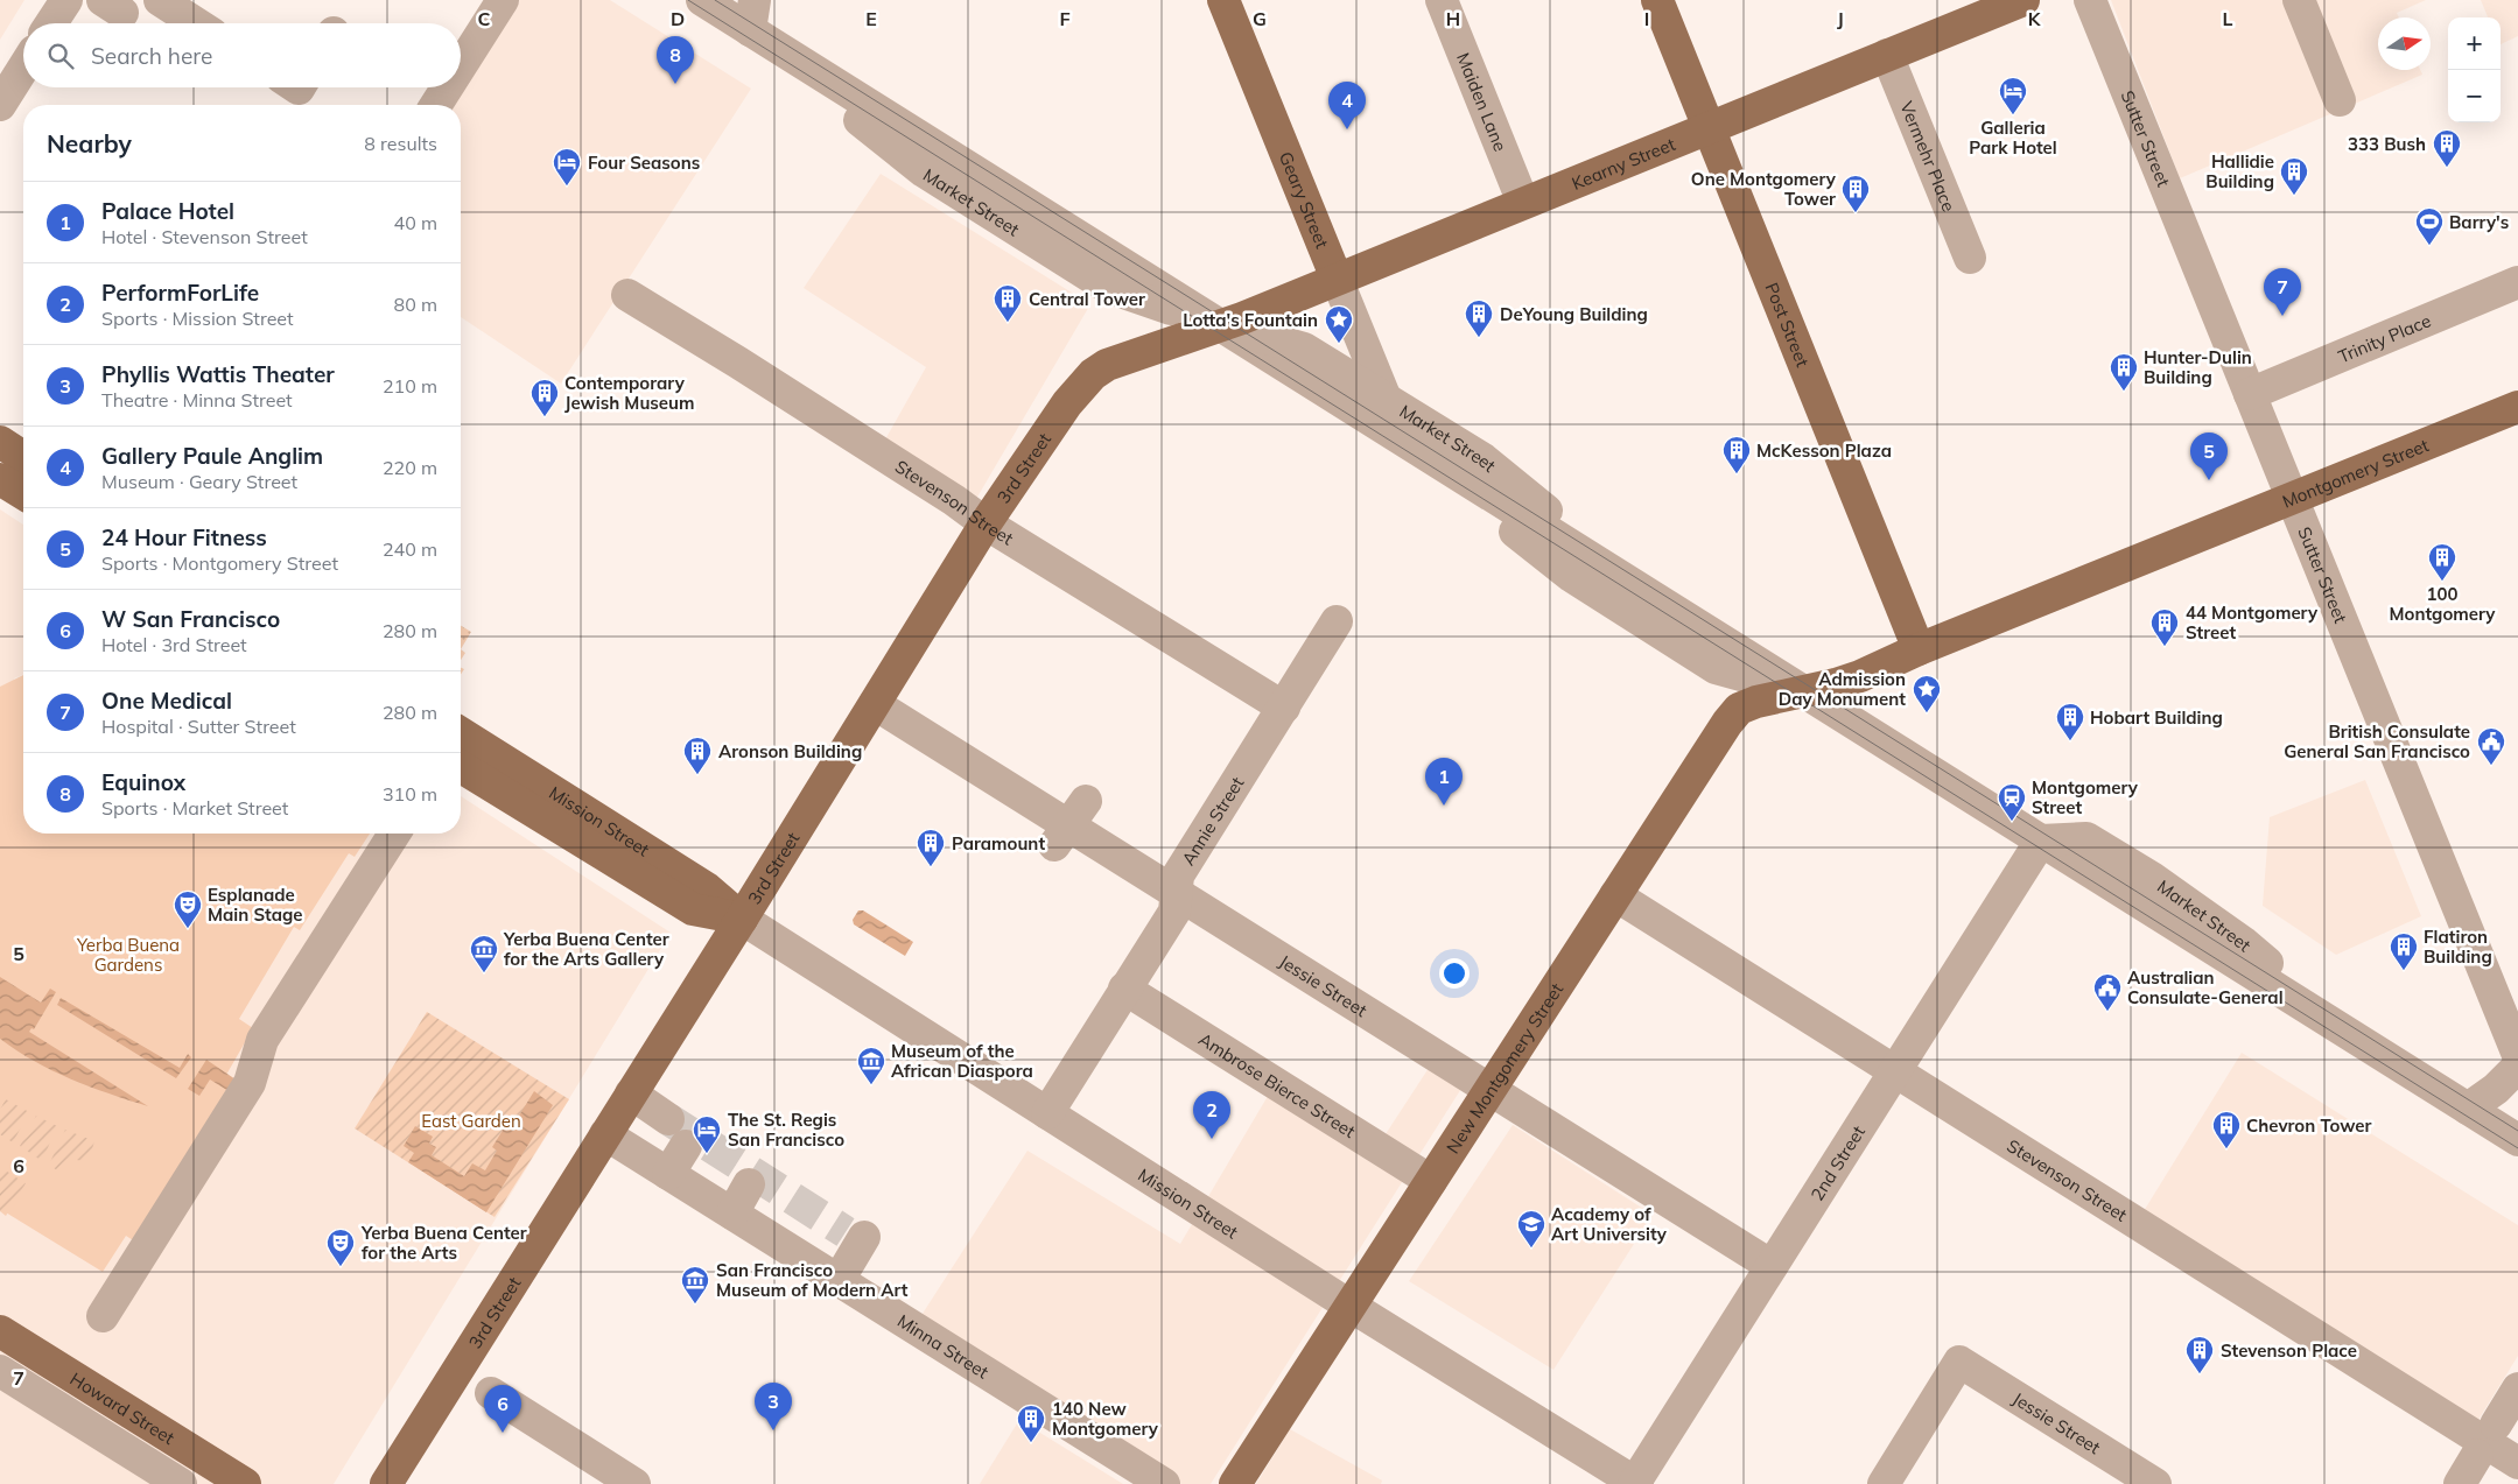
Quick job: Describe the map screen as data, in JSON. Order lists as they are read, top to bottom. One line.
{"streets":{"main road":["Kearny Street","Geary Street","Post Street","3rd Street","Montgomery Street","Mission Street","New Montgomery Street","Howard Street"],"street":["Maiden Lane","Sutter Street","Vermehr Place","Market Street","Trinity Place","Stevenson Street","Annie Street","Jessie Street","Ambrose Bierce Street","2nd Street","Minna Street"]},"crossings":[["Maiden Lane","Kearny Street"],["Sutter Street","Trinity Place"],["Sutter Street","Montgomery Street"],["Vermehr Place","Kearny Street"],["Kearny Street","Geary Street"],["Kearny Street","Market Street"],["Kearny Street","Post Street"],["Kearny Street","3rd Street"],["Geary Street","Market Street"],["Market Street","3rd Street"],["Market Street","Montgomery Street"],["Market Street","New Montgomery Street"],["Market Street","2nd Street"],["Post Street","Montgomery Street"],["3rd Street","Stevenson Street"],["3rd Street","Mission Street"],["3rd Street","Jessie Street"],["3rd Street","Minna Street"],["Montgomery Street","New Montgomery Street"],["Stevenson Street","Annie Street"],["Stevenson Street","New Montgomery Street"],["Stevenson Street","2nd Street"],["Mission Street","Annie Street"],["Mission Street","New Montgomery Street"],["Mission Street","2nd Street"],["Annie Street","Jessie Street"],["Annie Street","Ambrose Bierce Street"],["Jessie Street","New Montgomery Street"],["Jessie Street","2nd Street"],["New Montgomery Street","Ambrose Bierce Street"]],"parks":["Yerba Buena Gardens","East Garden"],"places":{"hotel":["Galleria Park Hotel","Four Seasons","The St. Regis San Francisco"],"building":["333 Bush","Hallidie Building","One Montgomery Tower","Central Tower","DeYoung Building","Hunter-Dulin Building","Contemporary Jewish Museum","McKesson Plaza","100 Montgomery","44 Montgomery Street","Hobart Building","Aronson Building","Paramount","Flatiron Building","Chevron Tower","Stevenson Place","140 New Montgomery"],"sports":["Barry's"],"place":["Lotta's Fountain","Admission Day Monument"],"public building":["British Consulate General San Francisco","Australian Consulate-General"],"station":["Montgomery Street"],"theatre":["Esplanade Main Stage","Yerba Buena Center for the Arts"],"museum":["Yerba Buena Center for the Arts Gallery","Museum of the African Diaspora","San Francisco Museum of Modern Art"],"school or university":["Academy of Art University"]},"north":"right","page":{"map_buttons":["+","−"],"search":"Search here","pins":["8","4","7","5","1","2","3","6"],"heading":["Nearby","8 results"],"list":[{"mark":"1","name":"Palace Hotel","note":"Hotel · Stevenson Street","value":"40 m"},{"mark":"2","name":"PerformForLife","note":"Sports · Mission Street","value":"80 m"},{"mark":"3","name":"Phyllis Wattis Theater","note":"Theatre · Minna Street","value":"210 m"},{"mark":"4","name":"Gallery Paule Anglim","note":"Museum · Geary Street","value":"220 m"},{"mark":"5","name":"24 Hour Fitness","note":"Sports · Montgomery Street","value":"240 m"},{"mark":"6","name":"W San Francisco","note":"Hotel · 3rd Street","value":"280 m"},{"mark":"7","name":"One Medical","note":"Hospital · Sutter Street","value":"280 m"},{"mark":"8","name":"Equinox","note":"Sports · Market Street","value":"310 m"}]},"grid":{"columns":["C","D","E","F","G","H","I","J","K","L"],"rows":["5","6","7"]}}
